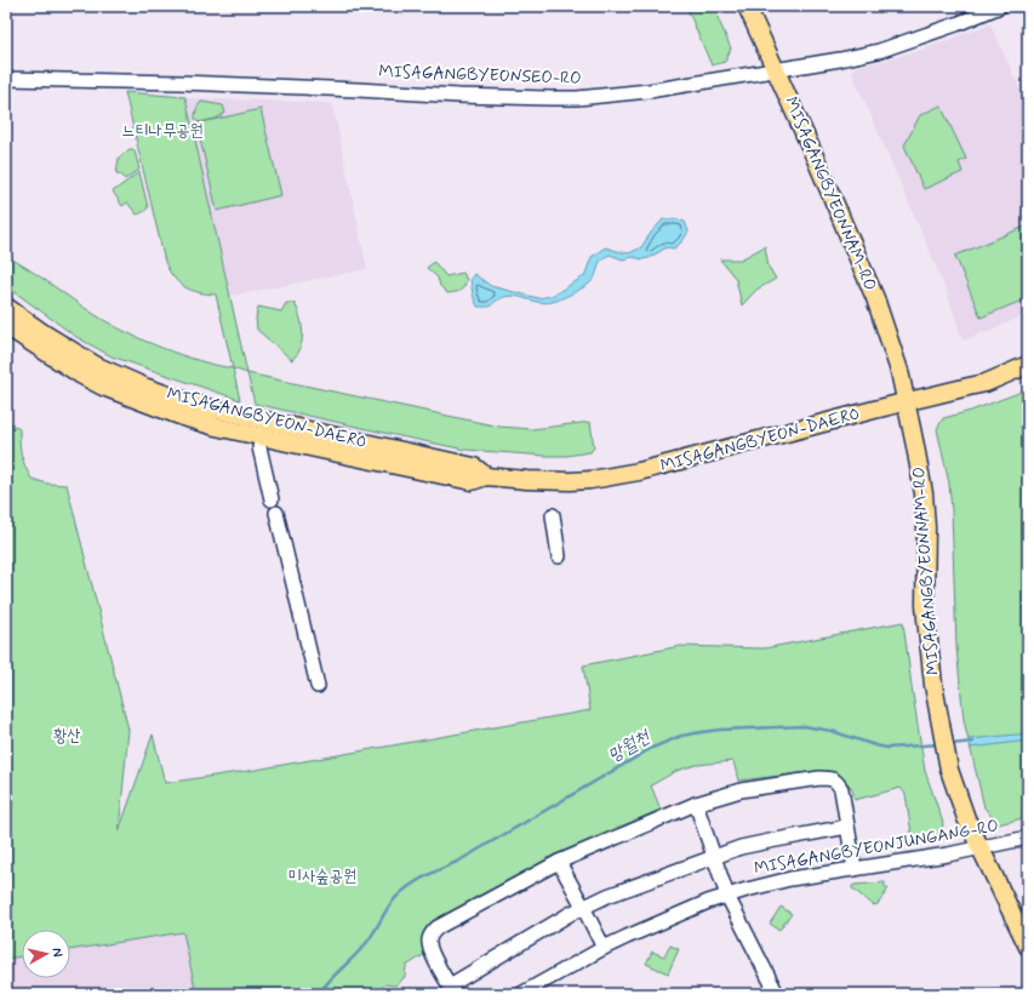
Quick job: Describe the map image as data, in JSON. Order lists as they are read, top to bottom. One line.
{"streets":{"main road":["MISAGANGBYEONNAM-RO","MISAGANGBYEON-DAERO"],"street":["MISAGANGBYEONSEO-RO","MISAGANGBYEONJUNGANG-RO"]},"crossings":[["MISAGANGBYEONSEO-RO","MISAGANGBYEONNAM-RO"],["MISAGANGBYEONNAM-RO","MISAGANGBYEON-DAERO"],["MISAGANGBYEONNAM-RO","MISAGANGBYEONJUNGANG-RO"]],"water":["망월천"],"parks":["느티나무공원","황산","미사숲공원"],"north":"right"}
